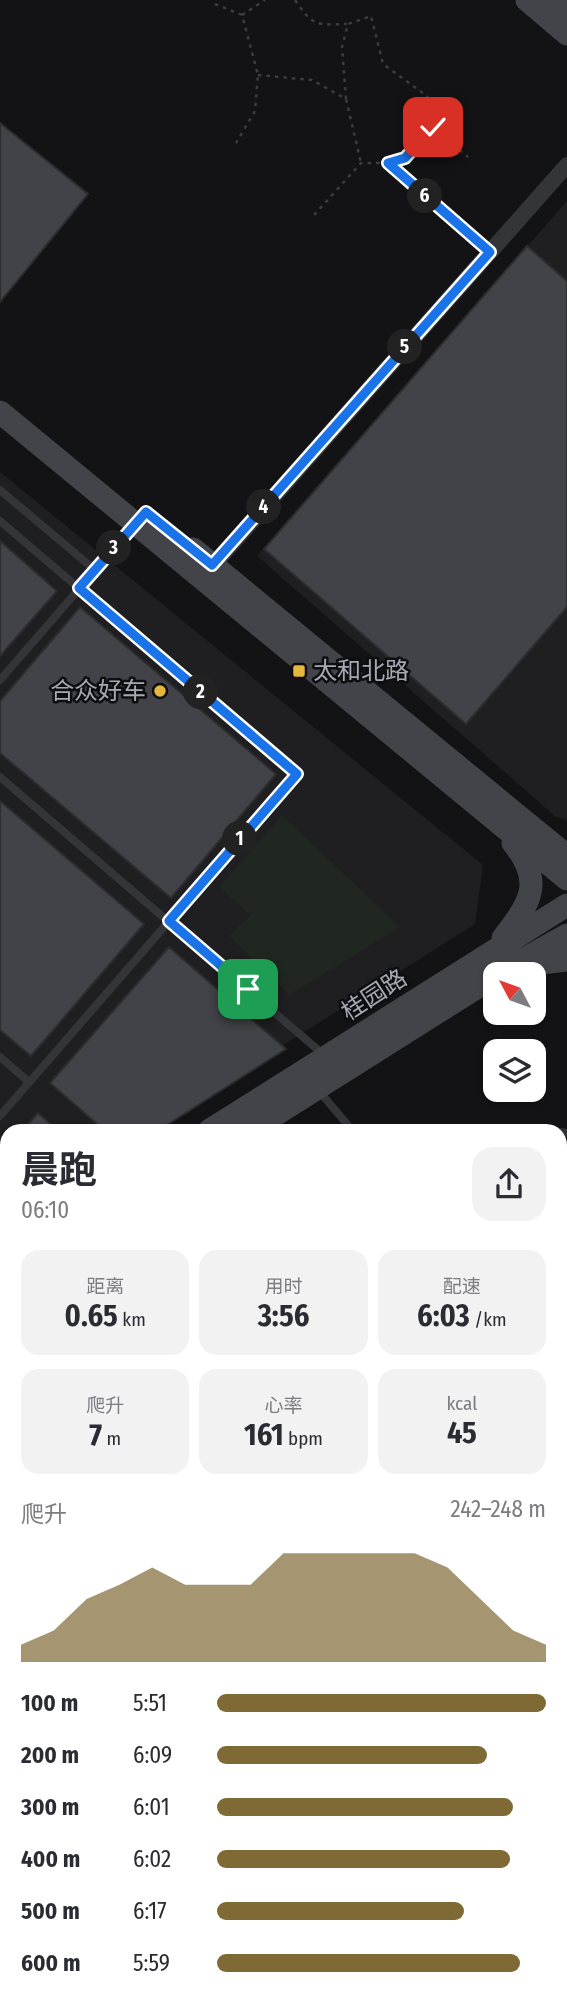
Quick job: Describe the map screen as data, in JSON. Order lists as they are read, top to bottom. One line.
{"streets":{"main road":["桂园路"]},"places":{"transit":["太和北路"],"other":["合众好车"]},"north":"top left","page":{"pins":["6","5","4","3","2","1"],"heading":["晨跑","06:10"],"stats":[["距离","0.65 km"],["用时","3:56"],["配速","6:03 /km"],["爬升","7 m"],["心率","161 bpm"],["kcal","45"]],"chart":["爬升","242–248 m"],"list":[{"name":"100 m","note":"5:51"},{"name":"200 m","note":"6:09"},{"name":"300 m","note":"6:01"},{"name":"400 m","note":"6:02"},{"name":"500 m","note":"6:17"},{"name":"600 m","note":"5:59"}]}}
